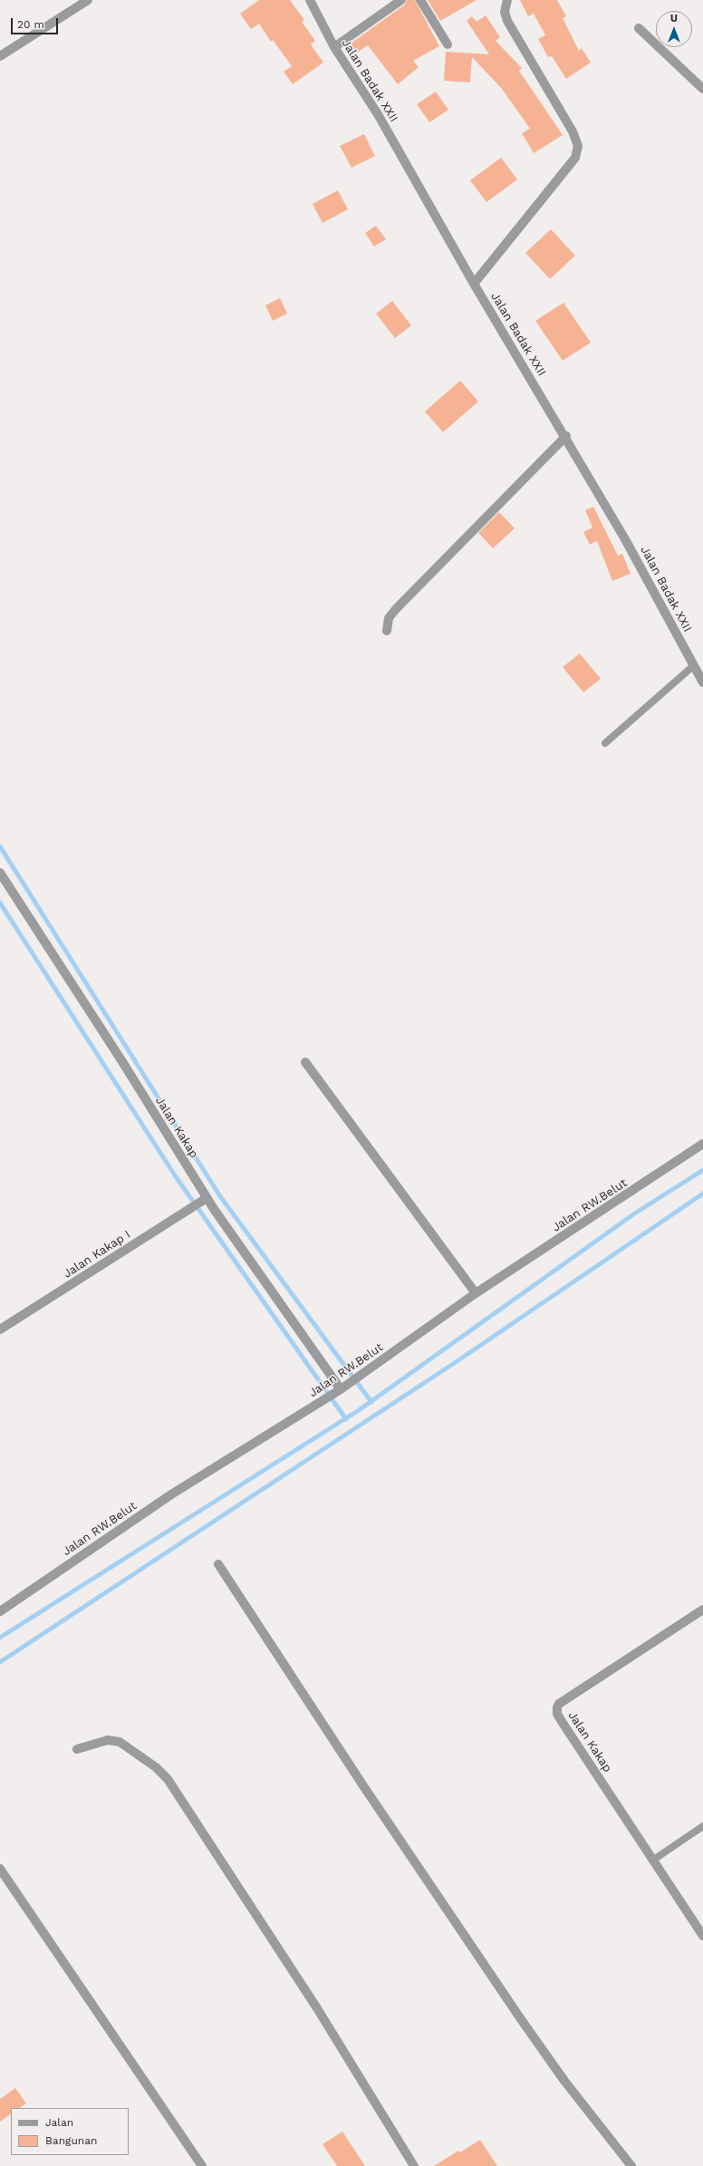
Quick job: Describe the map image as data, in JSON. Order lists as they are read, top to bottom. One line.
{"streets":{"street":["Jalan Badak XXII","Jalan Kakap","Jalan RW.Belut","Jalan Kakap I"]},"crossings":[["Jalan Kakap","Jalan RW.Belut"],["Jalan Kakap","Jalan Kakap I"]],"legend":["Jalan","Bangunan"],"scale_bar":"20 m","north":"top"}
